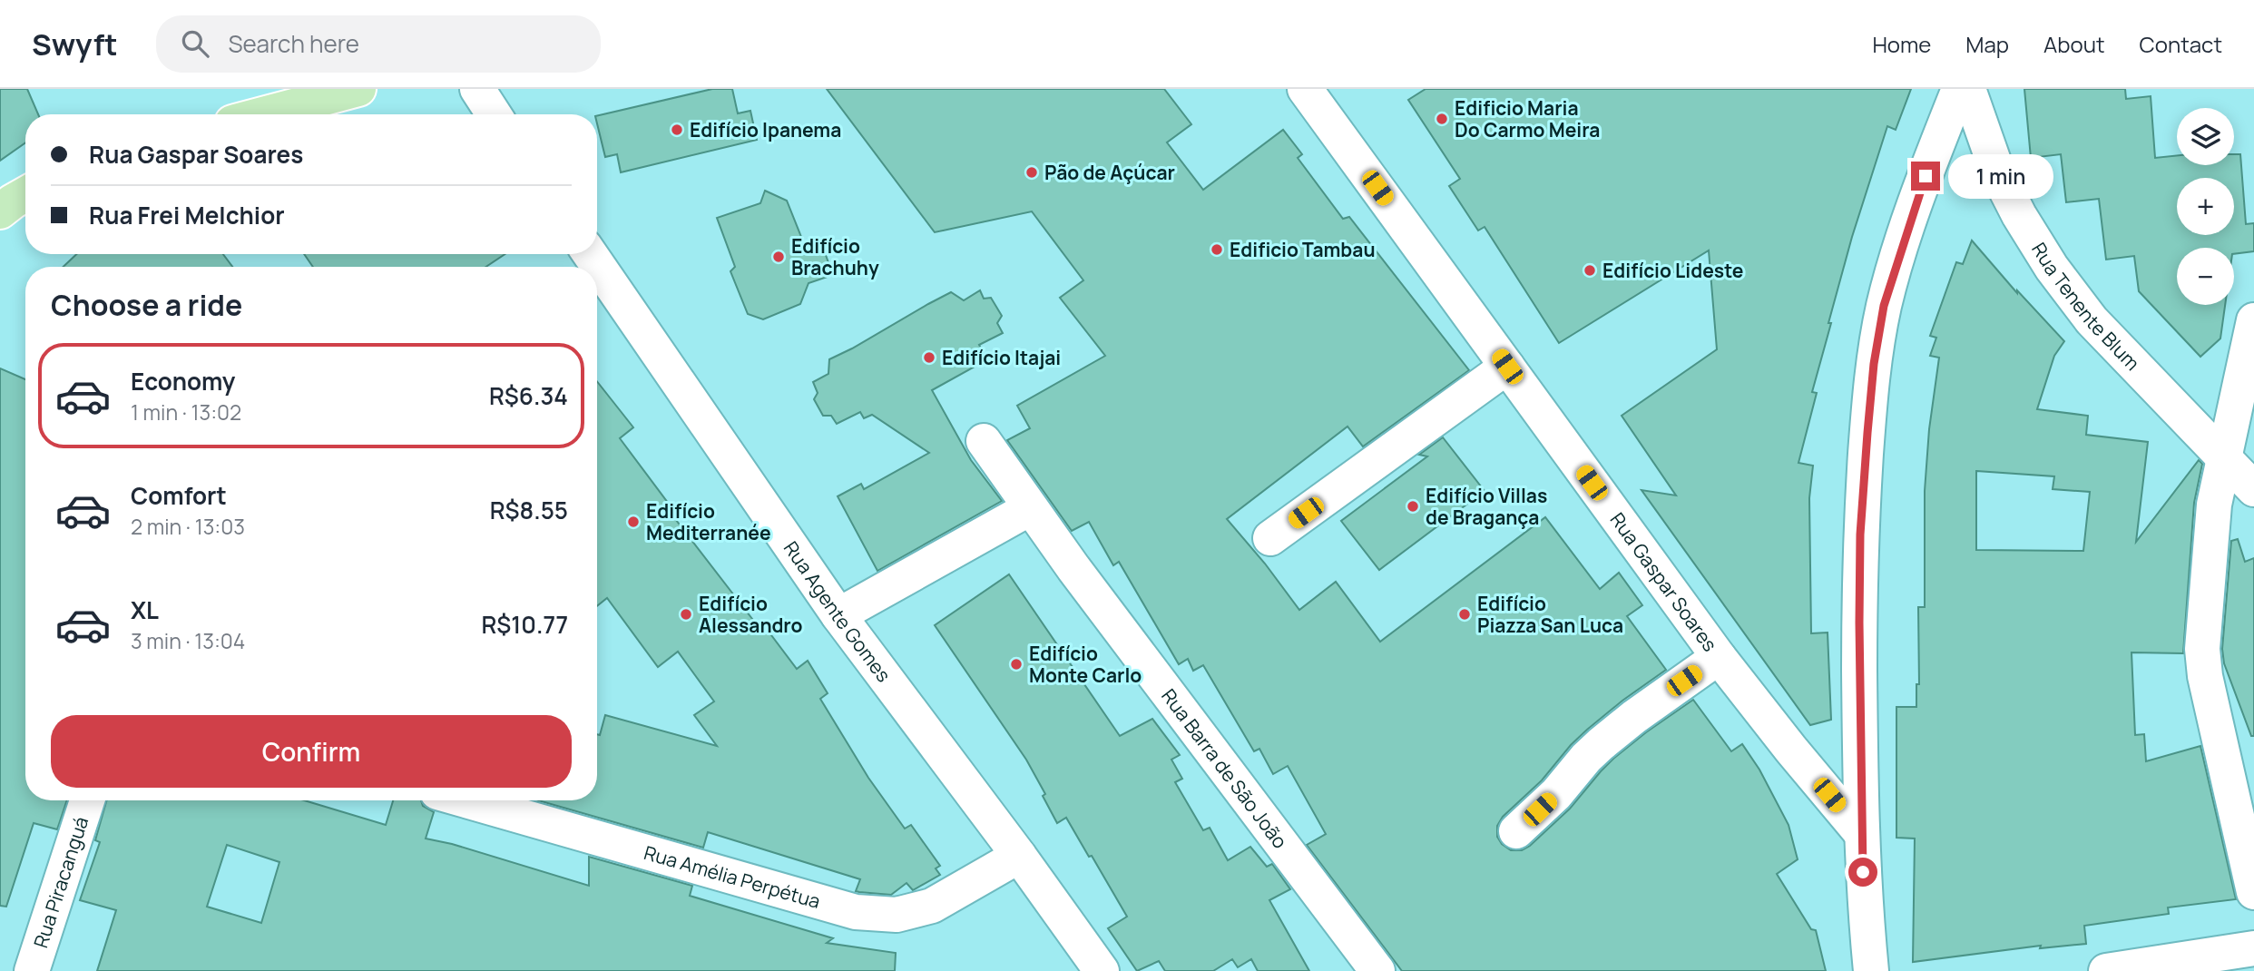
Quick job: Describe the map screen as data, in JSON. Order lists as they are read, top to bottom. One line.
{"streets":{"street":["Rua Tenente Blum","Rua Gaspar Soares","Rua Agente Gomes","Rua Barra de São João","Rua Amélia Perpétua","Rua Piracanguá"]},"crossings":[["Rua Agente Gomes","Rua Amélia Perpétua"]],"places":["Edificio Maria Do Carmo Meira","Edifício Ipanema","Pão de Açúcar","Edificio Tambau","Edifício Brachuhy","Edifício Lideste","Edifício Itajai","Edifício Villas de Bragança","Edifício Mediterranée","Edifício Alessandro","Edifício Piazza San Luca","Edifício Monte Carlo"],"page":{"header":"Swyft","search":"Search here","nav":["Home","Map","About","Contact"],"map_buttons":["+","−"],"banner":["Rua Gaspar Soares","Rua Frei Melchior"],"bubble":"1 min","heading":"Choose a ride","list":[{"name":"Economy","note":"1 min · 13:02","value":"R$6.34"},{"name":"Comfort","note":"2 min · 13:03","value":"R$8.55"},{"name":"XL","note":"3 min · 13:04","value":"R$10.77"}],"buttons":"Confirm"}}
